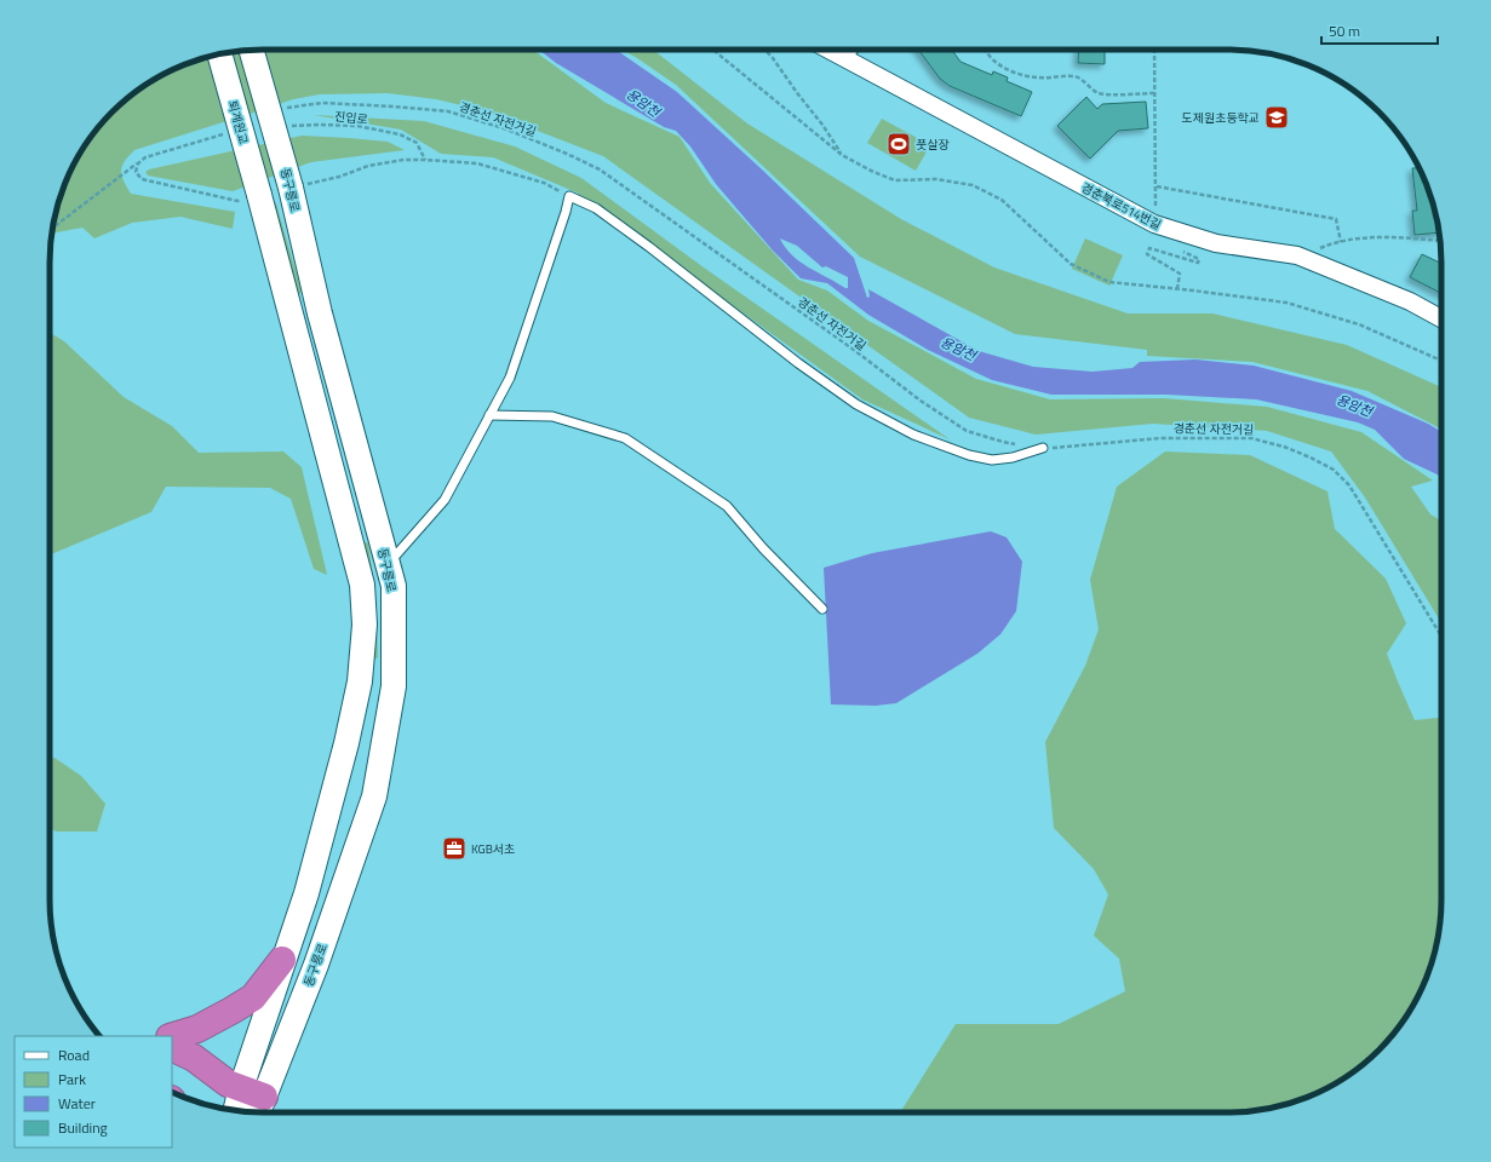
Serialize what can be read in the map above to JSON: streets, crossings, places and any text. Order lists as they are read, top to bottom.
{
  "streets": {
    "street": ["퇴계원교", "동구릉로", "경춘북로514번길"],
    "path": ["진입로", "경춘선 자전거길"]
  },
  "crossings": [
    ["퇴계원교", "동구릉로"]
  ],
  "water": ["용암천"],
  "places": {
    "school or university": ["도제원초등학교"],
    "sports": ["풋살장"],
    "office": ["KGB서초"]
  },
  "legend": [
    "Road",
    "Park",
    "Water",
    "Building"
  ],
  "scale_bar": "50 m"
}
